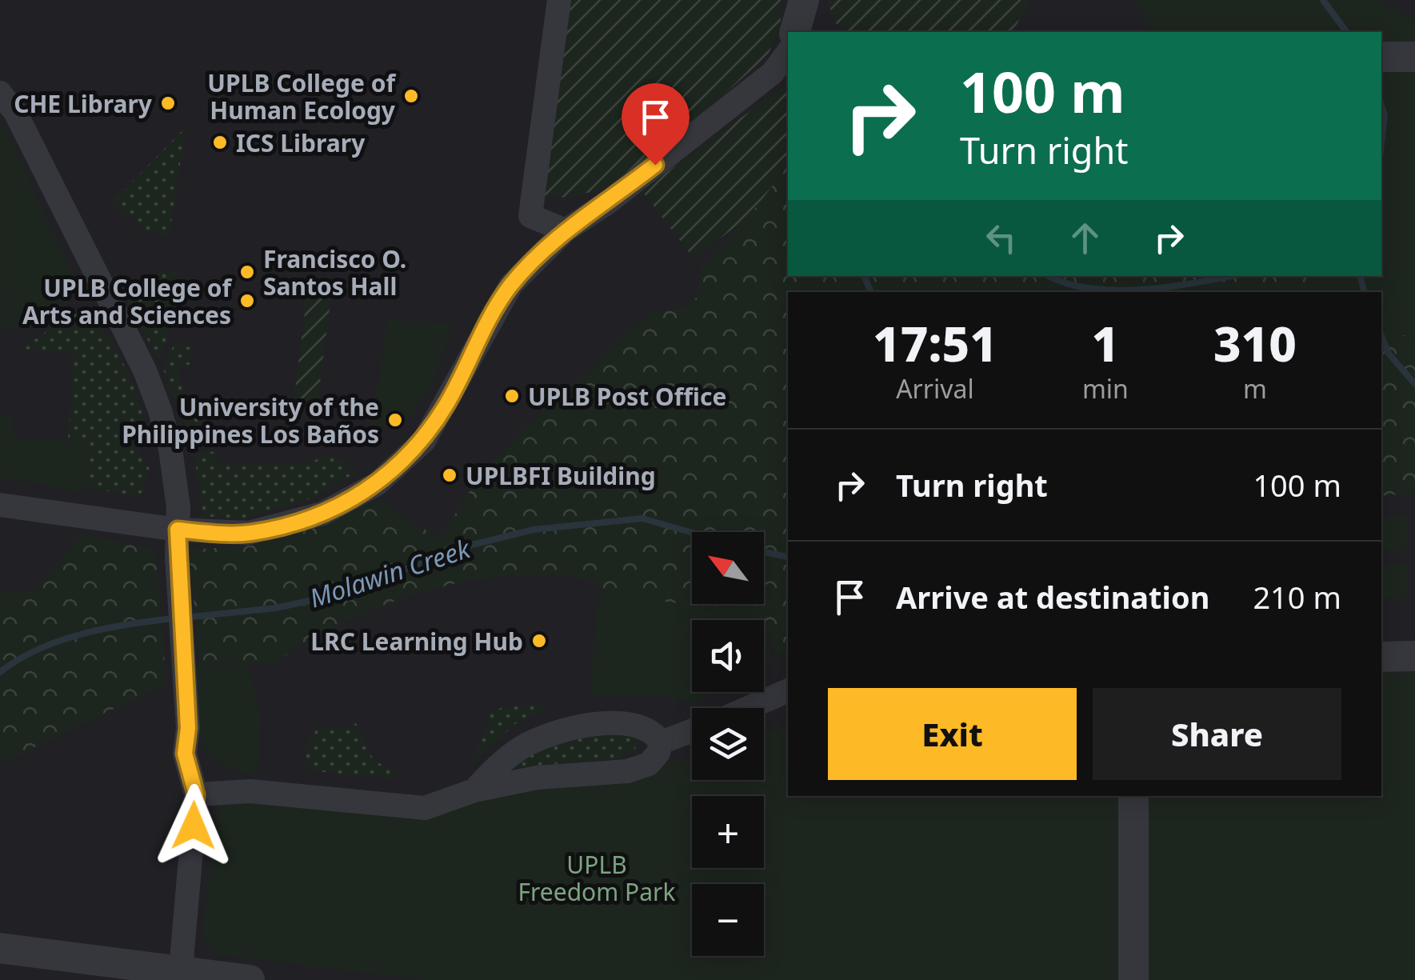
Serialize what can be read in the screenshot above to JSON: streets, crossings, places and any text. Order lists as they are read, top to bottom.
{
  "water": ["Molawin Creek"],
  "parks": ["UPLB Freedom Park"],
  "places": [
    "UPLB College of Human Ecology",
    "CHE Library",
    "ICS Library",
    "Francisco O. Santos Hall",
    "UPLB College of Arts and Sciences",
    "UPLB Post Office",
    "University of the Philippines Los Baños",
    "UPLBFI Building",
    "LRC Learning Hub"
  ],
  "north": "top left",
  "page": {
    "turn": ["100 m", "Turn right"],
    "eta": [
      "17:51",
      "Arrival",
      "1",
      "min",
      "310",
      "m"
    ],
    "list": [
      {
        "name": "Turn right",
        "value": "100 m"
      },
      {
        "name": "Arrive at destination",
        "value": "210 m"
      }
    ],
    "map_buttons": ["+", "−"],
    "buttons": ["Exit", "Share"]
  }
}
